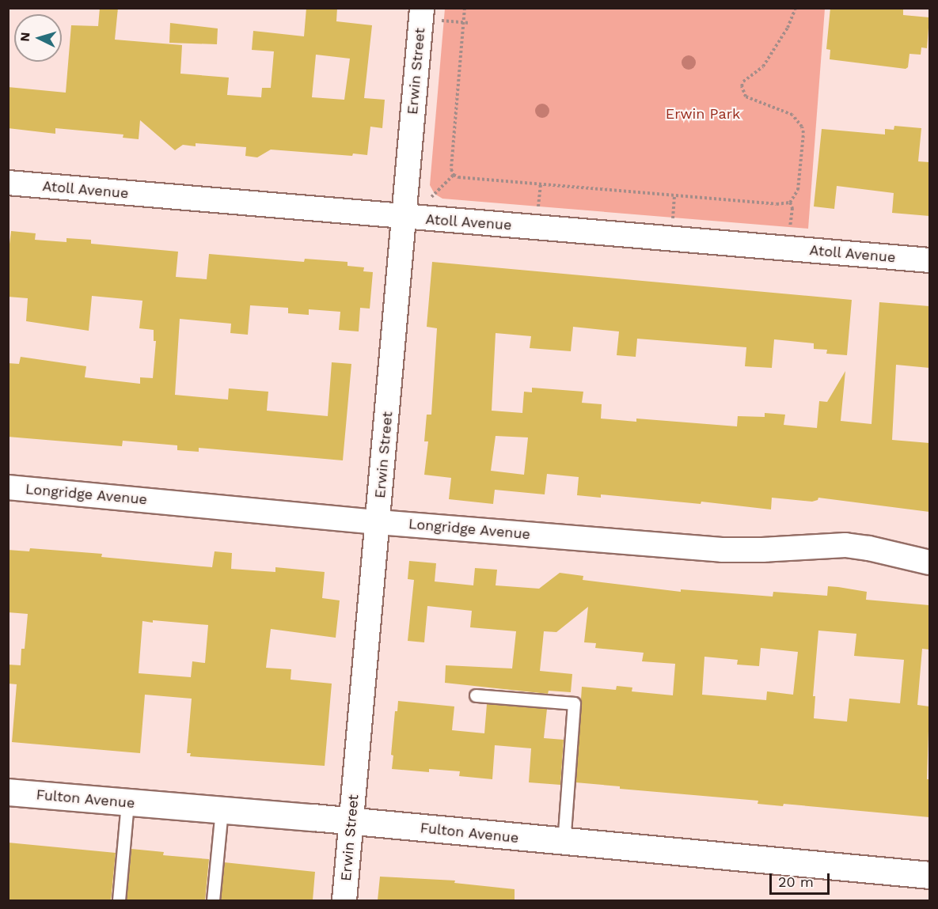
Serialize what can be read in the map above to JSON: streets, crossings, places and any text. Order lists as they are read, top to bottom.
{
  "streets": {
    "street": [
      "Erwin Street",
      "Atoll Avenue",
      "Longridge Avenue",
      "Fulton Avenue"
    ]
  },
  "crossings": [
    ["Erwin Street", "Atoll Avenue"],
    ["Erwin Street", "Longridge Avenue"],
    ["Erwin Street", "Fulton Avenue"]
  ],
  "parks": ["Erwin Park"],
  "scale_bar": "20 m",
  "north": "left"
}
